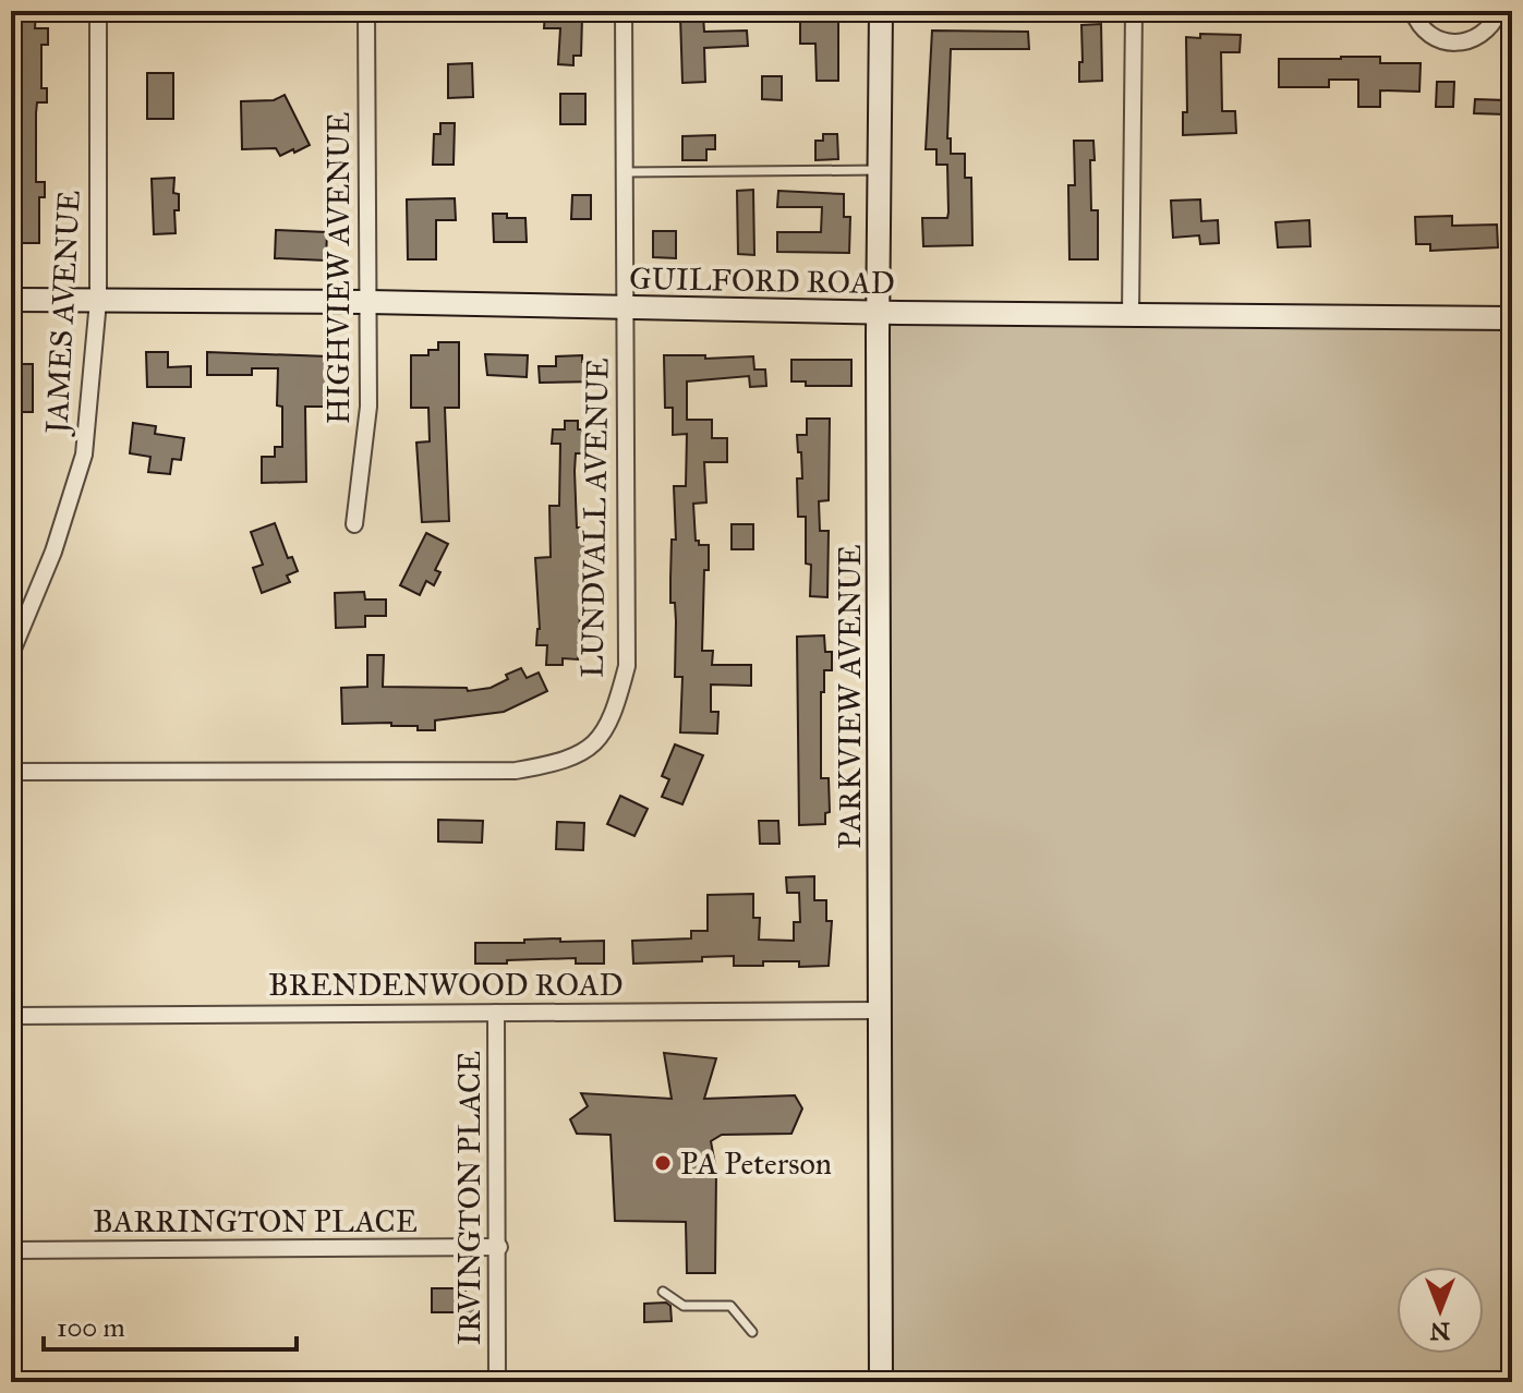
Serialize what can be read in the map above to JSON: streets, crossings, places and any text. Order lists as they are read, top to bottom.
{
  "streets": {
    "street": [
      "HIGHVIEW AVENUE",
      "GUILFORD ROAD",
      "JAMES AVENUE",
      "LUNDVALL AVENUE",
      "PARKVIEW AVENUE",
      "BRENDENWOOD ROAD",
      "IRVINGTON PLACE",
      "BARRINGTON PLACE"
    ]
  },
  "crossings": [
    ["HIGHVIEW AVENUE", "GUILFORD ROAD"],
    ["GUILFORD ROAD", "JAMES AVENUE"],
    ["GUILFORD ROAD", "LUNDVALL AVENUE"],
    ["GUILFORD ROAD", "PARKVIEW AVENUE"],
    ["PARKVIEW AVENUE", "BRENDENWOOD ROAD"],
    ["BRENDENWOOD ROAD", "IRVINGTON PLACE"],
    ["IRVINGTON PLACE", "BARRINGTON PLACE"]
  ],
  "places": ["PA Peterson"],
  "scale_bar": "100 m",
  "north": "bottom"
}
